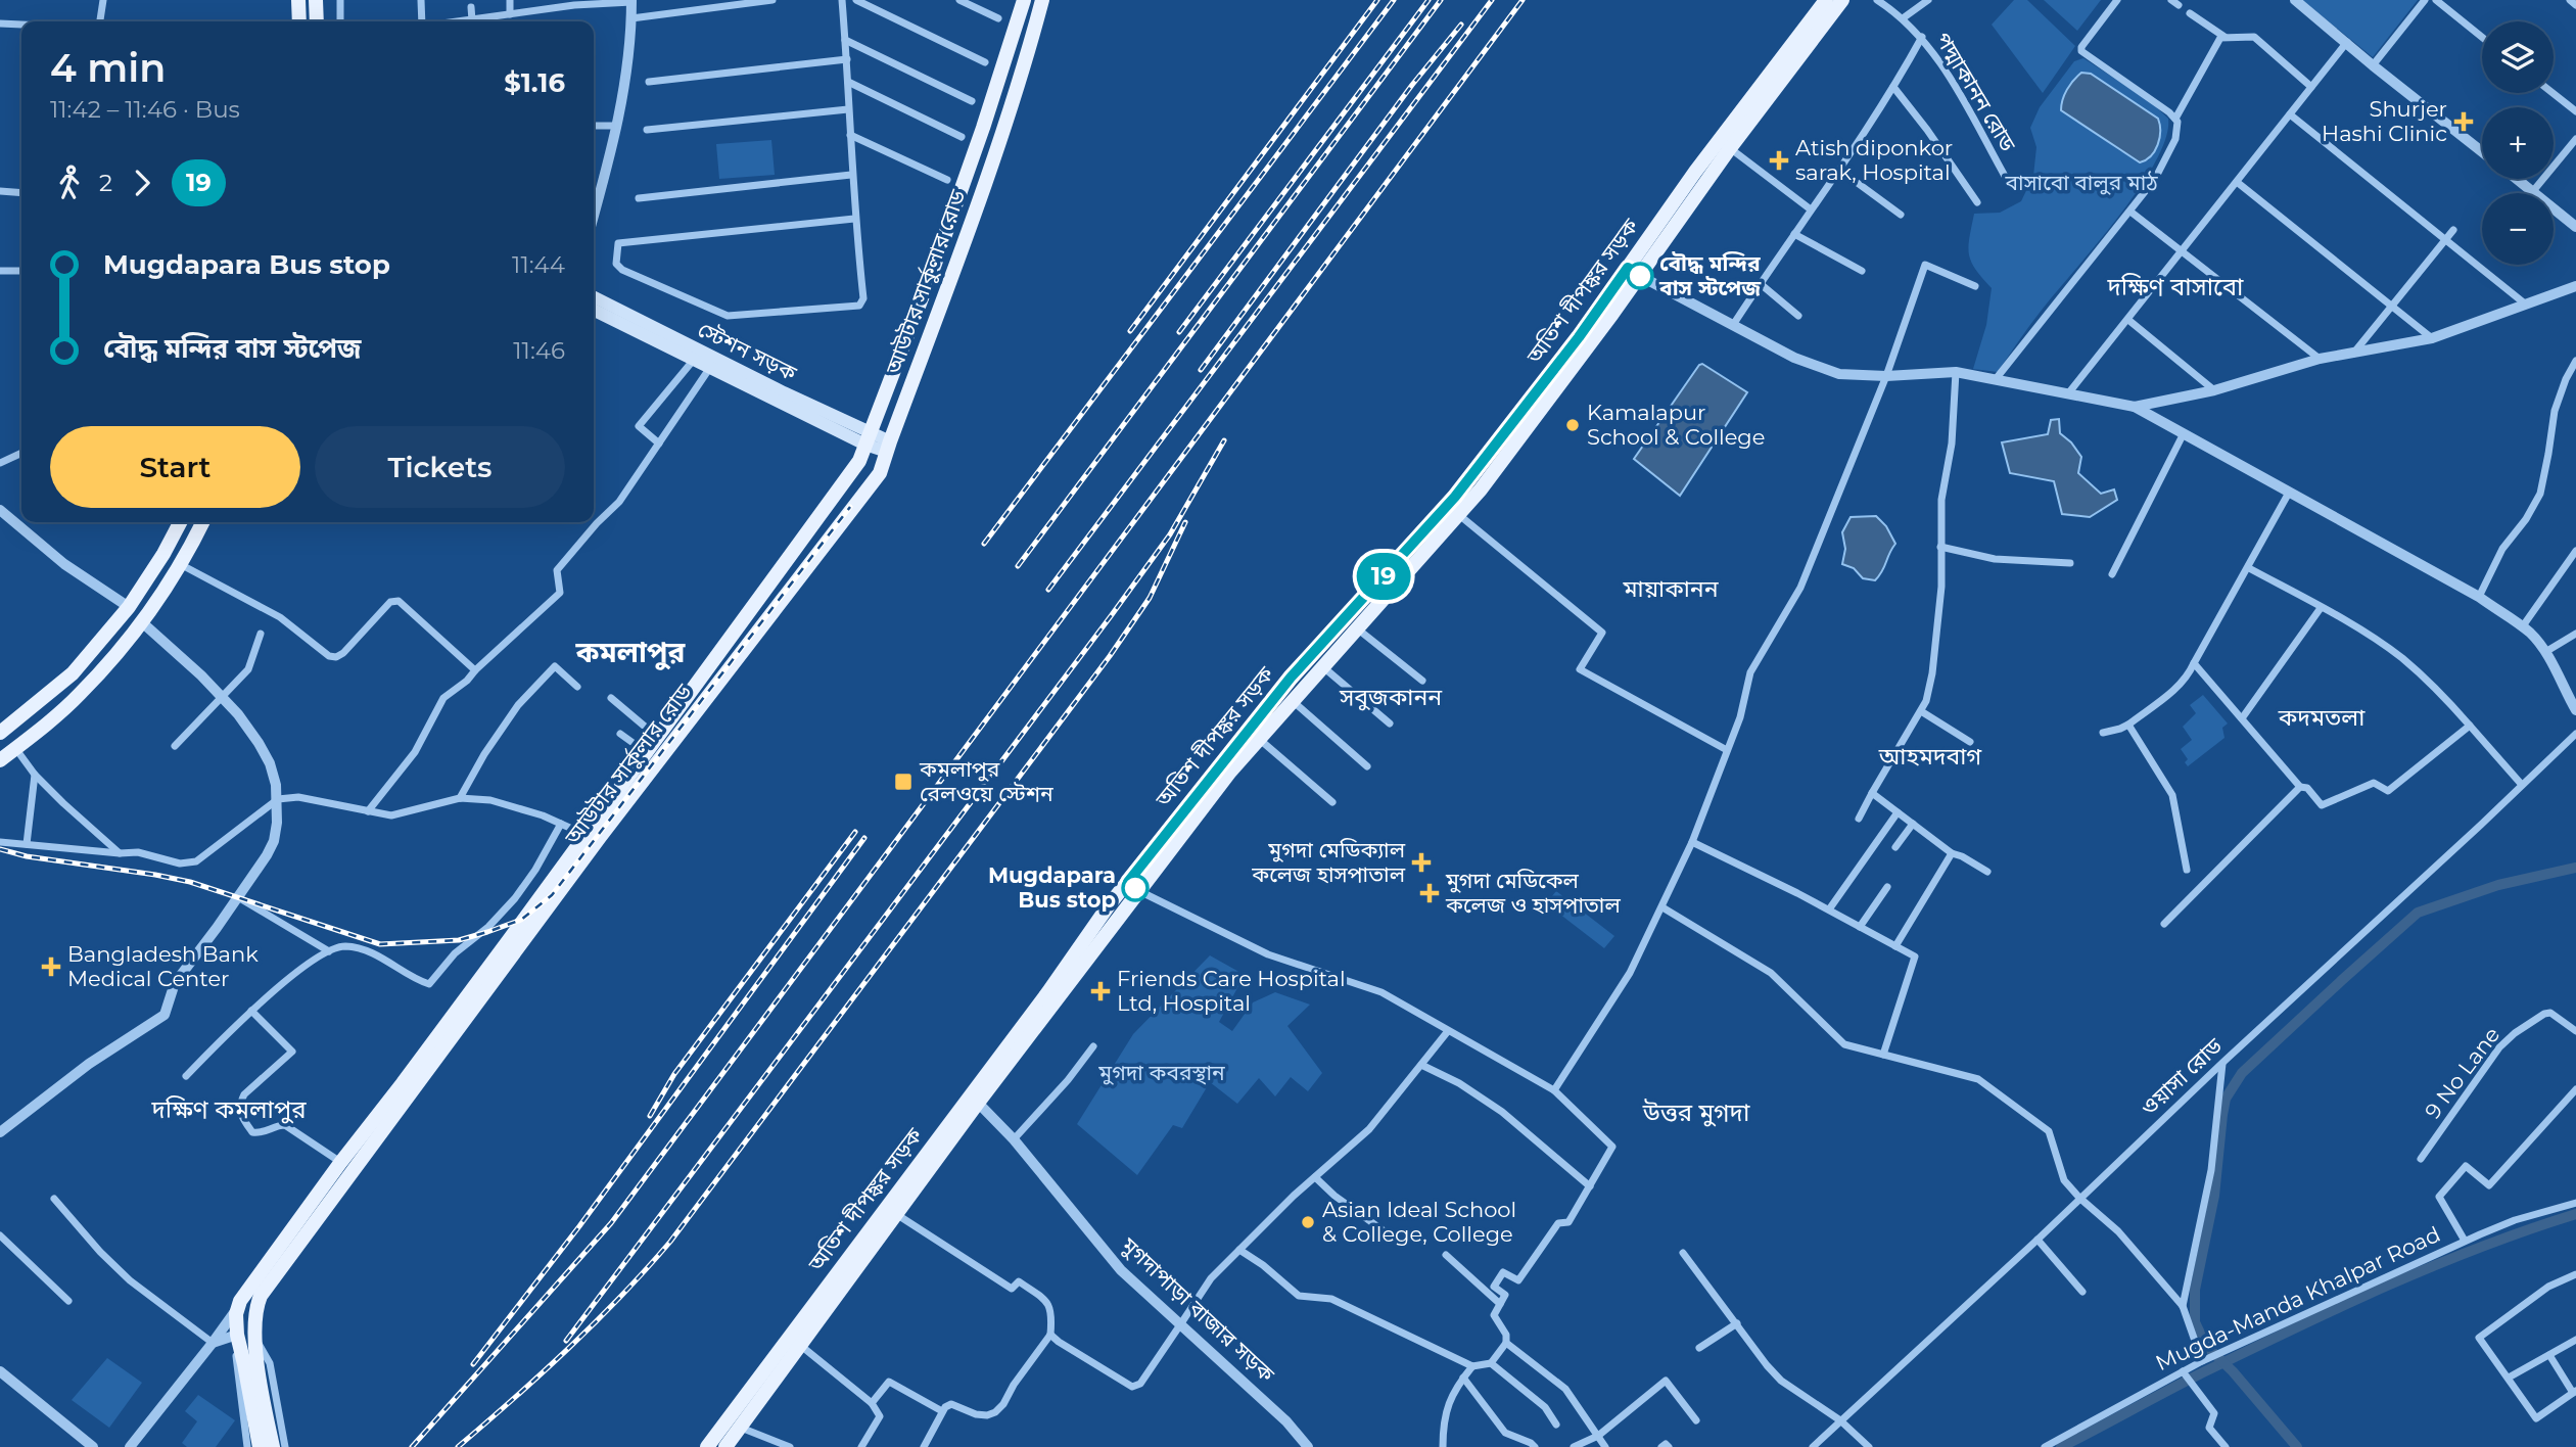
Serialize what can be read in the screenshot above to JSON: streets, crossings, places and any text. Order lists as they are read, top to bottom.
{
  "streets": {
    "main road": ["আউটার সার্কুলার রোড", "অতিশ দীপঙ্কর সড়ক", "স্টেশন সড়ক"],
    "street": [
      "পদ্মাকানন রোড",
      "9 No Lane",
      "ওয়াসা রোড",
      "Mugda-Manda Khalpar Road",
      "মুগদাপাড়া বাজার সড়ক"
    ]
  },
  "crossings": [
    ["আউটার সার্কুলার রোড", "স্টেশন সড়ক"],
    ["অতিশ দীপঙ্কর সড়ক", "মুগদাপাড়া বাজার সড়ক"]
  ],
  "districts": [
    "দক্ষিণ বাসাবো",
    "মায়াকানন",
    "কমলাপুর",
    "সবুজকানন",
    "কদমতলা",
    "আহমদবাগ",
    "দক্ষিণ কমলাপুর",
    "উত্তর মুগদা"
  ],
  "parks": ["বাসাবো বালুর মাঠ", "মুগদা কবরস্থান"],
  "places": {
    "health": [
      "Shurjer Hashi Clinic",
      "Atish diponkor sarak, Hospital",
      "মুগদা মেডিক্যাল কলেজ হাসপাতাল",
      "মুগদা মেডিকেল কলেজ ও হাসপাতাল",
      "Bangladesh Bank Medical Center",
      "Friends Care Hospital Ltd, Hospital"
    ],
    "other": [
      "বৌদ্ধ মন্দির বাস স্টপেজ",
      "Kamalapur School & College",
      "Mugdapara Bus stop",
      "Asian Ideal School & College, College"
    ],
    "transit": ["কমলাপুর রেলওয়ে স্টেশন"]
  },
  "lines": ["bus line 19"],
  "page": {
    "on_map": "19",
    "map_buttons": ["+", "−"],
    "heading": ["4 min", "11:42 – 11:46 · Bus", "$1.16"],
    "legs": ["2", "19"],
    "list": [
      {
        "name": "Mugdapara Bus stop",
        "value": "11:44"
      },
      {
        "name": "বৌদ্ধ মন্দির বাস স্টপেজ",
        "value": "11:46"
      }
    ],
    "buttons": ["Start", "Tickets"]
  }
}
